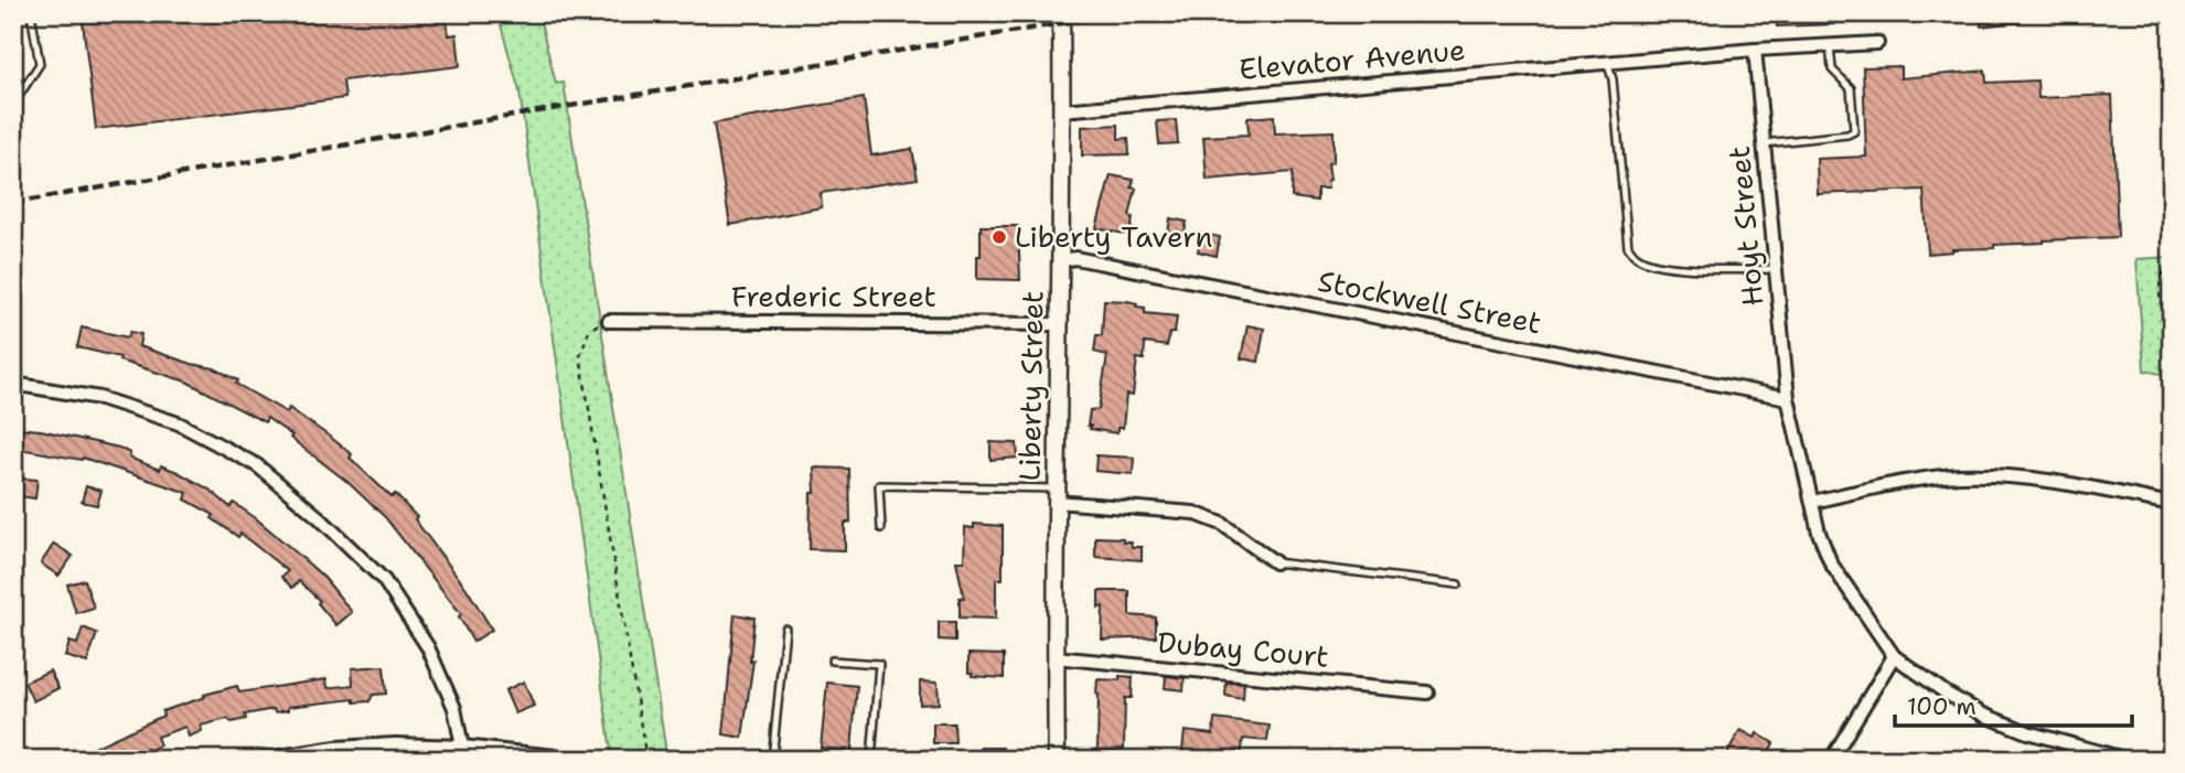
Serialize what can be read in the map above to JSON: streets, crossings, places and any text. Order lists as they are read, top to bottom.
{
  "streets": {
    "street": [
      "Elevator Avenue",
      "Hoyt Street",
      "Frederic Street",
      "Stockwell Street",
      "Liberty Street",
      "Dubay Court"
    ]
  },
  "crossings": [
    ["Elevator Avenue", "Hoyt Street"],
    ["Elevator Avenue", "Liberty Street"],
    ["Hoyt Street", "Stockwell Street"],
    ["Frederic Street", "Liberty Street"],
    ["Stockwell Street", "Liberty Street"],
    ["Liberty Street", "Dubay Court"]
  ],
  "places": ["Liberty Tavern"],
  "scale_bar": "100 m"
}
